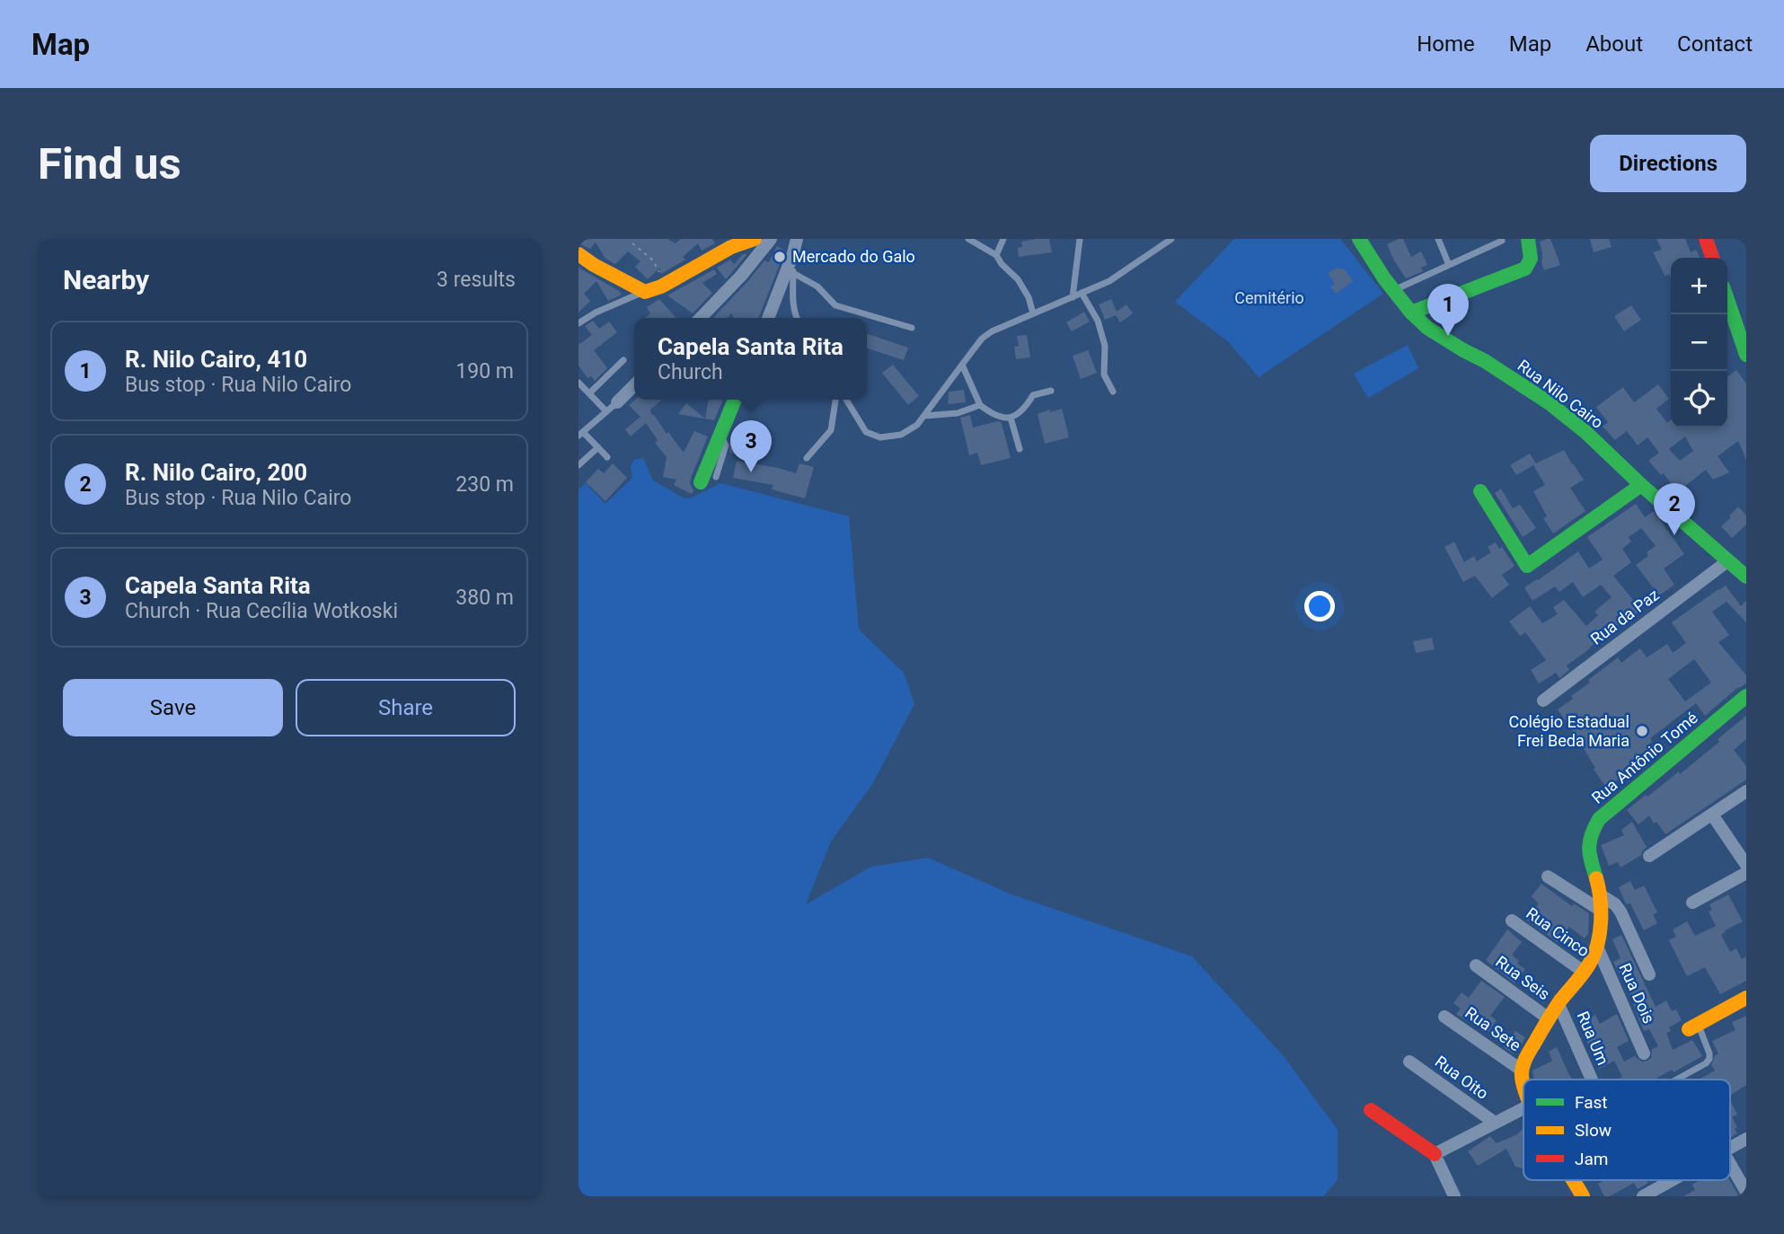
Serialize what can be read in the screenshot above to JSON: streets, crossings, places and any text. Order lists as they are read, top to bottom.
{
  "streets": {
    "street": [
      "Rua Nilo Cairo",
      "Rua da Paz",
      "Rua Antônio Tomé",
      "Rua Cinco",
      "Rua Seis",
      "Rua Dois",
      "Rua Sete",
      "Rua Um",
      "Rua Oito"
    ]
  },
  "crossings": [
    ["Rua Nilo Cairo", "Rua da Paz"],
    ["Rua Antônio Tomé", "Rua Cinco"],
    ["Rua Antônio Tomé", "Rua Seis"],
    ["Rua Antônio Tomé", "Rua Dois"],
    ["Rua Antônio Tomé", "Rua Sete"],
    ["Rua Antônio Tomé", "Rua Um"]
  ],
  "parks": ["Cemitério"],
  "places": ["Mercado do Galo", "Colégio Estadual Frei Beda Maria"],
  "legend": ["Fast", "Slow", "Jam"],
  "page": {
    "header": "Map",
    "nav": [
      "Home",
      "Map",
      "About",
      "Contact"
    ],
    "buttons": [
      "Directions",
      ["Save", "Share"]
    ],
    "title": "Find us",
    "heading": ["Nearby", "3 results"],
    "map_buttons": ["+", "−"],
    "pins": ["1", "3", "2"],
    "popup": ["Capela Santa Rita", "Church"],
    "list": [
      {
        "mark": "1",
        "name": "R. Nilo Cairo, 410",
        "note": "Bus stop · Rua Nilo Cairo",
        "value": "190 m"
      },
      {
        "mark": "2",
        "name": "R. Nilo Cairo, 200",
        "note": "Bus stop · Rua Nilo Cairo",
        "value": "230 m"
      },
      {
        "mark": "3",
        "name": "Capela Santa Rita",
        "note": "Church · Rua Cecília Wotkoski",
        "value": "380 m"
      }
    ]
  }
}
